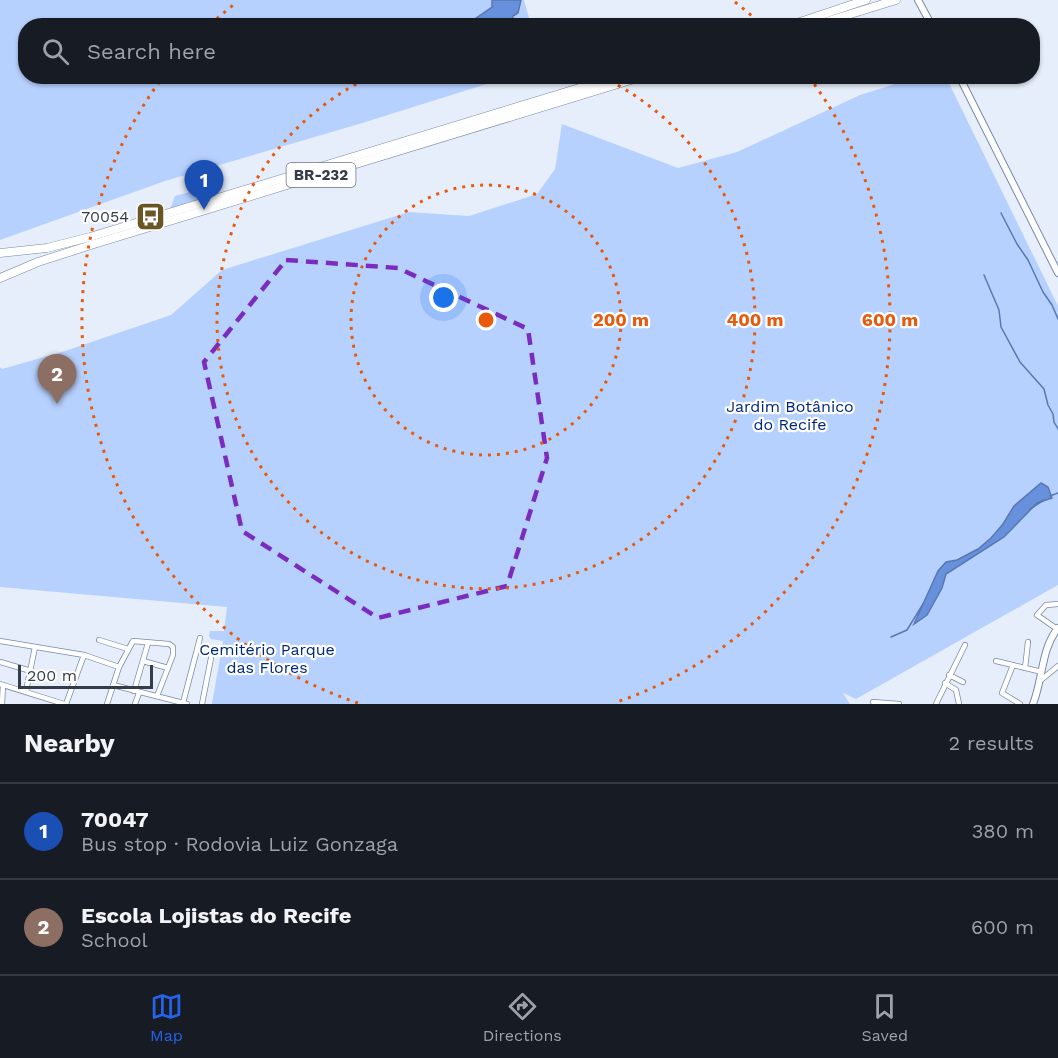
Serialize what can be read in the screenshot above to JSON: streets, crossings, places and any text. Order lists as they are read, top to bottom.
{
  "streets": {
    "highway": ["BR-232"]
  },
  "parks": ["Jardim Botânico do Recife", "Cemitério Parque das Flores"],
  "places": {
    "bus stop": ["70054"]
  },
  "scale_bar": "200 m",
  "page": {
    "search": "Search here",
    "pins": ["1", "2"],
    "scale": "200 m",
    "heading": ["Nearby", "2 results"],
    "list": [
      {
        "mark": "1",
        "name": "70047",
        "note": "Bus stop · Rodovia Luiz Gonzaga",
        "value": "380 m"
      },
      {
        "mark": "2",
        "name": "Escola Lojistas do Recife",
        "note": "School",
        "value": "600 m"
      }
    ],
    "nav": ["Map", "Directions", "Saved"]
  },
  "rings": ["200 m", "400 m", "600 m"]
}
